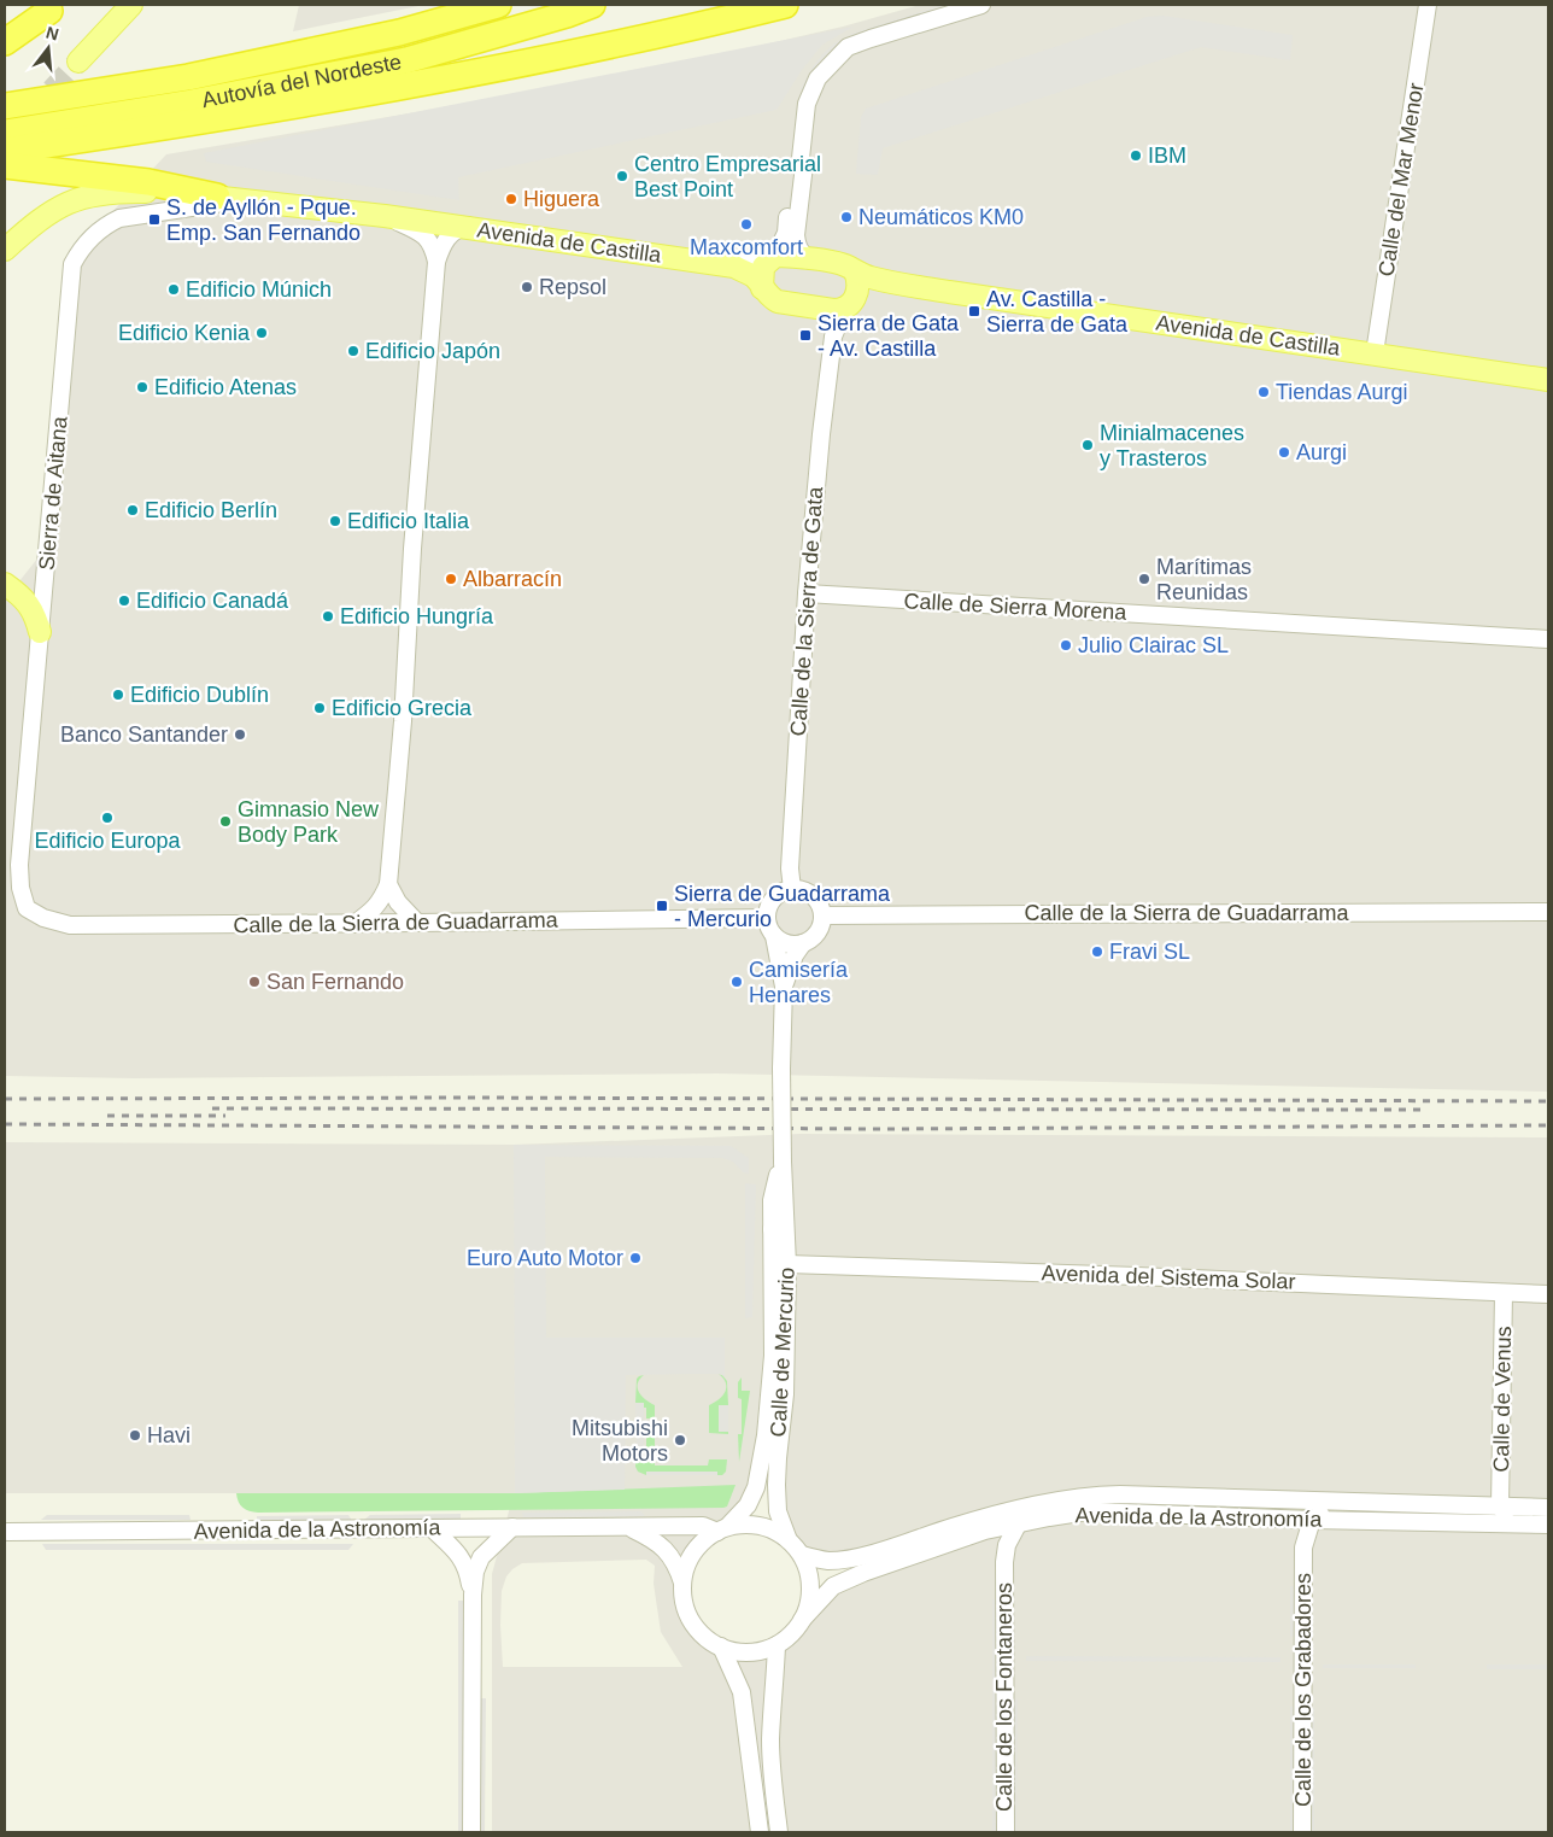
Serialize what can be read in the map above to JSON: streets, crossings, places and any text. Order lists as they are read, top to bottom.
{
  "streets": {
    "highway": ["Autovía del Nordeste"],
    "main road": ["Avenida de Castilla"],
    "street": [
      "Calle del Mar Menor",
      "Sierra de Aitana",
      "Calle de Sierra Morena",
      "Calle de la Sierra de Gata",
      "Calle de la Sierra de Guadarrama",
      "Avenida del Sistema Solar",
      "Calle de Mercurio",
      "Calle de Venus",
      "Avenida de la Astronomía",
      "Calle de los Grabadores",
      "Calle de los Fontaneros"
    ]
  },
  "crossings": [
    ["Calle del Mar Menor", "Avenida de Castilla"],
    ["Avenida de Castilla", "Calle de la Sierra de Gata"],
    ["Sierra de Aitana", "Calle de la Sierra de Guadarrama"],
    ["Calle de Sierra Morena", "Calle de la Sierra de Gata"],
    ["Calle de la Sierra de Gata", "Calle de la Sierra de Guadarrama"],
    ["Avenida del Sistema Solar", "Calle de Mercurio"],
    ["Avenida del Sistema Solar", "Calle de Venus"],
    ["Calle de Mercurio", "Avenida de la Astronomía"],
    ["Calle de Venus", "Avenida de la Astronomía"],
    ["Avenida de la Astronomía", "Calle de los Grabadores"],
    ["Avenida de la Astronomía", "Calle de los Fontaneros"]
  ],
  "places": {
    "other": [
      "IBM",
      "Centro Empresarial Best Point",
      "Higuera",
      "Neumáticos KM0",
      "Maxcomfort",
      "Repsol",
      "Edificio Múnich",
      "Edificio Kenia",
      "Edificio Japón",
      "Edificio Atenas",
      "Tiendas Aurgi",
      "Minialmacenes y Trasteros",
      "Aurgi",
      "Edificio Berlín",
      "Edificio Italia",
      "Albarracín",
      "Marítimas Reunidas",
      "Edificio Canadá",
      "Edificio Hungría",
      "Julio Clairac SL",
      "Edificio Dublín",
      "Edificio Grecia",
      "Banco Santander",
      "Edificio Europa",
      "Gimnasio New Body Park",
      "Fravi SL",
      "San Fernando",
      "Camisería Henares",
      "Euro Auto Motor",
      "Havi",
      "Mitsubishi Motors"
    ],
    "transit": [
      "S. de Ayllón - Pque. Emp. San Fernando",
      "Av. Castilla - Sierra de Gata",
      "Sierra de Gata - Av. Castilla",
      "Sierra de Guadarrama - Mercurio"
    ]
  },
  "north": "top"
}
